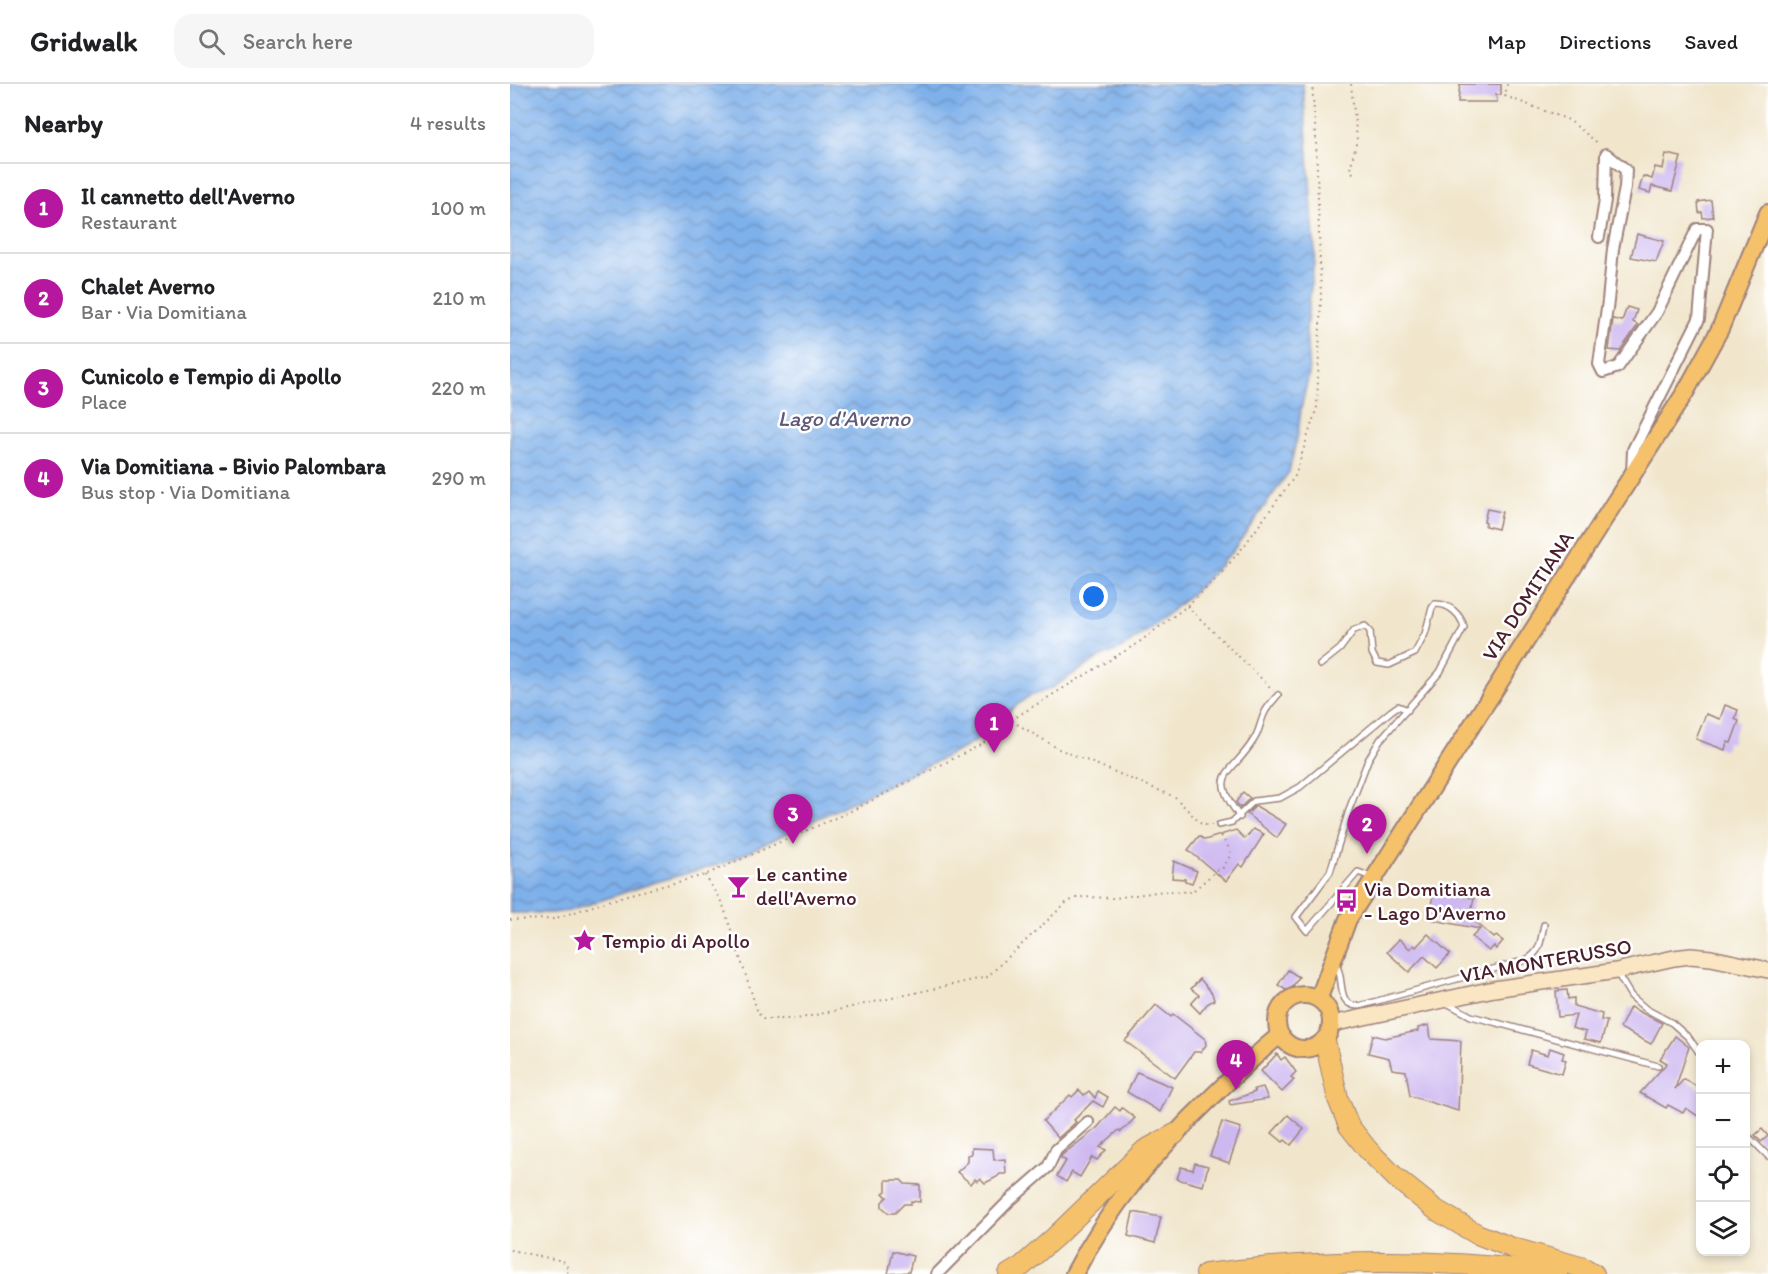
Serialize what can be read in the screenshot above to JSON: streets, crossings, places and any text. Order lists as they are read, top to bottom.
{
  "streets": {
    "main road": ["VIA DOMITIANA"],
    "street": ["VIA MONTERUSSO"]
  },
  "crossings": [
    ["VIA DOMITIANA", "VIA MONTERUSSO"]
  ],
  "water": ["Lago d'Averno"],
  "places": {
    "bar": ["Le cantine dell'Averno"],
    "bus stop": ["Via Domitiana - Lago D'Averno"],
    "place": ["Tempio di Apollo"]
  },
  "page": {
    "header": "Gridwalk",
    "search": "Search here",
    "nav": ["Map", "Directions", "Saved"],
    "heading": ["Nearby", "4 results"],
    "list": [
      {
        "mark": "1",
        "name": "Il cannetto dell'Averno",
        "note": "Restaurant",
        "value": "100 m"
      },
      {
        "mark": "2",
        "name": "Chalet Averno",
        "note": "Bar · Via Domitiana",
        "value": "210 m"
      },
      {
        "mark": "3",
        "name": "Cunicolo e Tempio di Apollo",
        "note": "Place",
        "value": "220 m"
      },
      {
        "mark": "4",
        "name": "Via Domitiana - Bivio Palombara",
        "note": "Bus stop · Via Domitiana",
        "value": "290 m"
      }
    ],
    "pins": [
      "1",
      "3",
      "2",
      "4"
    ],
    "map_buttons": ["+", "−"]
  }
}
